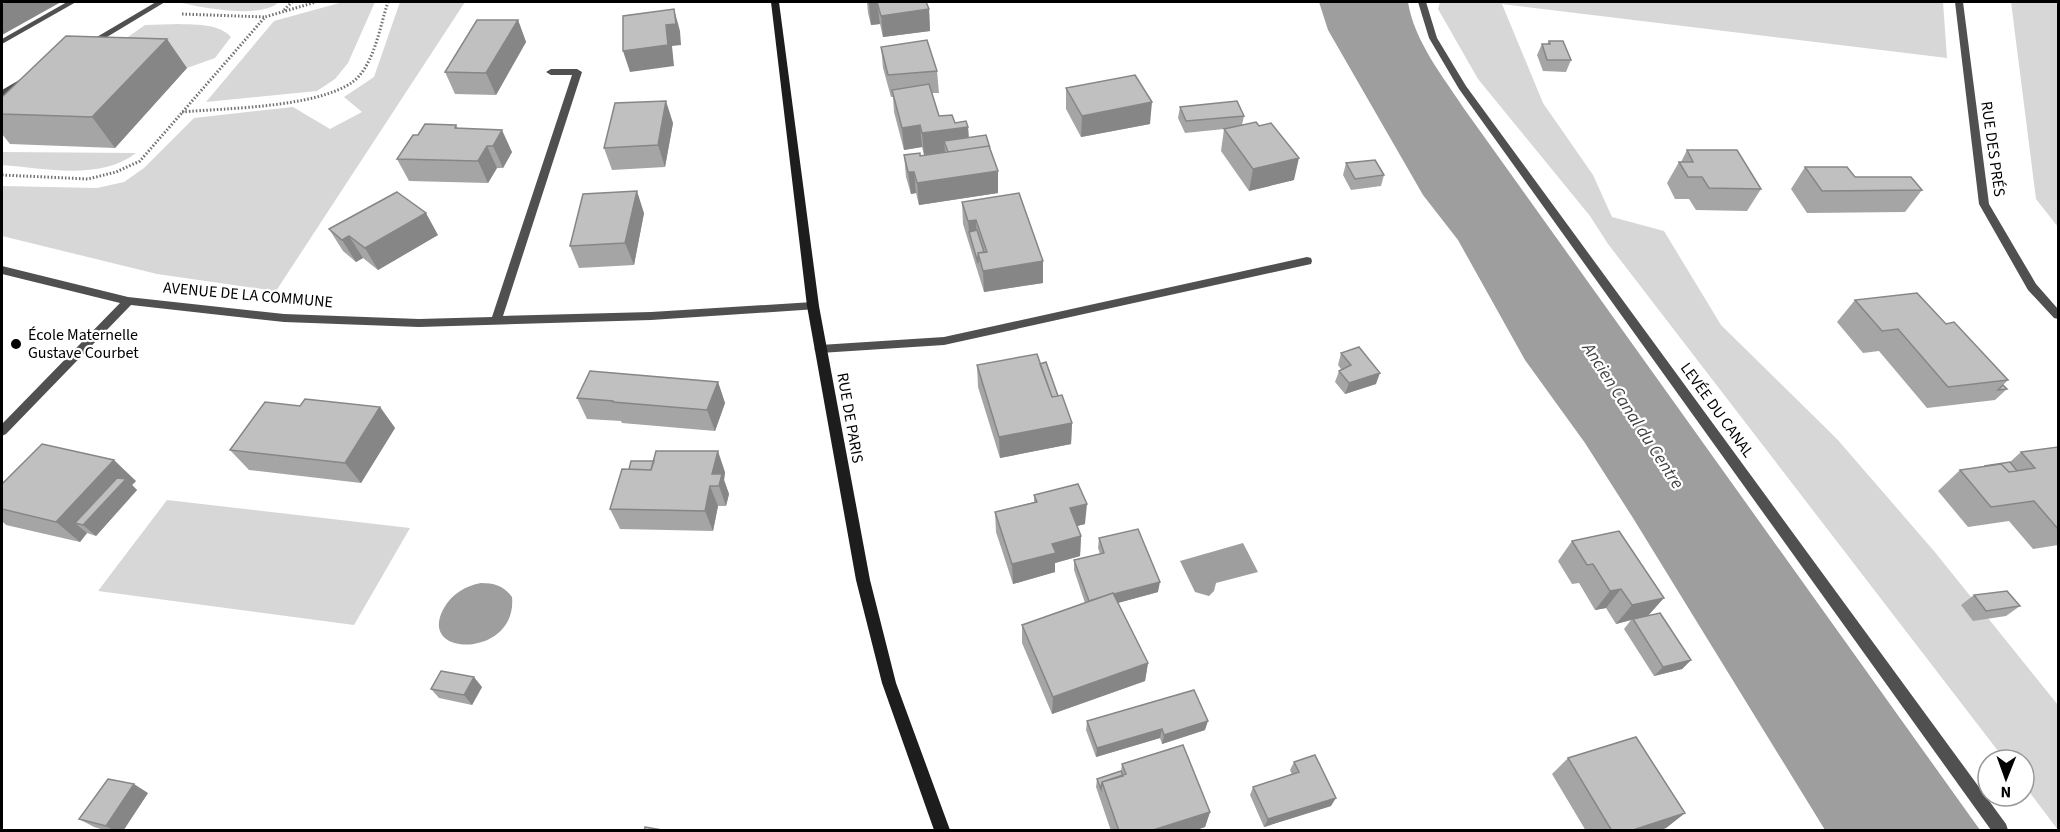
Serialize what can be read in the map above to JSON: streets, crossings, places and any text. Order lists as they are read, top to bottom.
{
  "streets": {
    "main road": ["RUE DE PARIS"],
    "street": ["RUE DES PRÉS", "AVENUE DE LA COMMUNE", "LEVÉE DU CANAL"]
  },
  "crossings": [
    ["AVENUE DE LA COMMUNE", "RUE DE PARIS"]
  ],
  "water": ["Ancien Canal du Centre"],
  "places": ["École Maternelle Gustave Courbet"],
  "north": "bottom"
}
